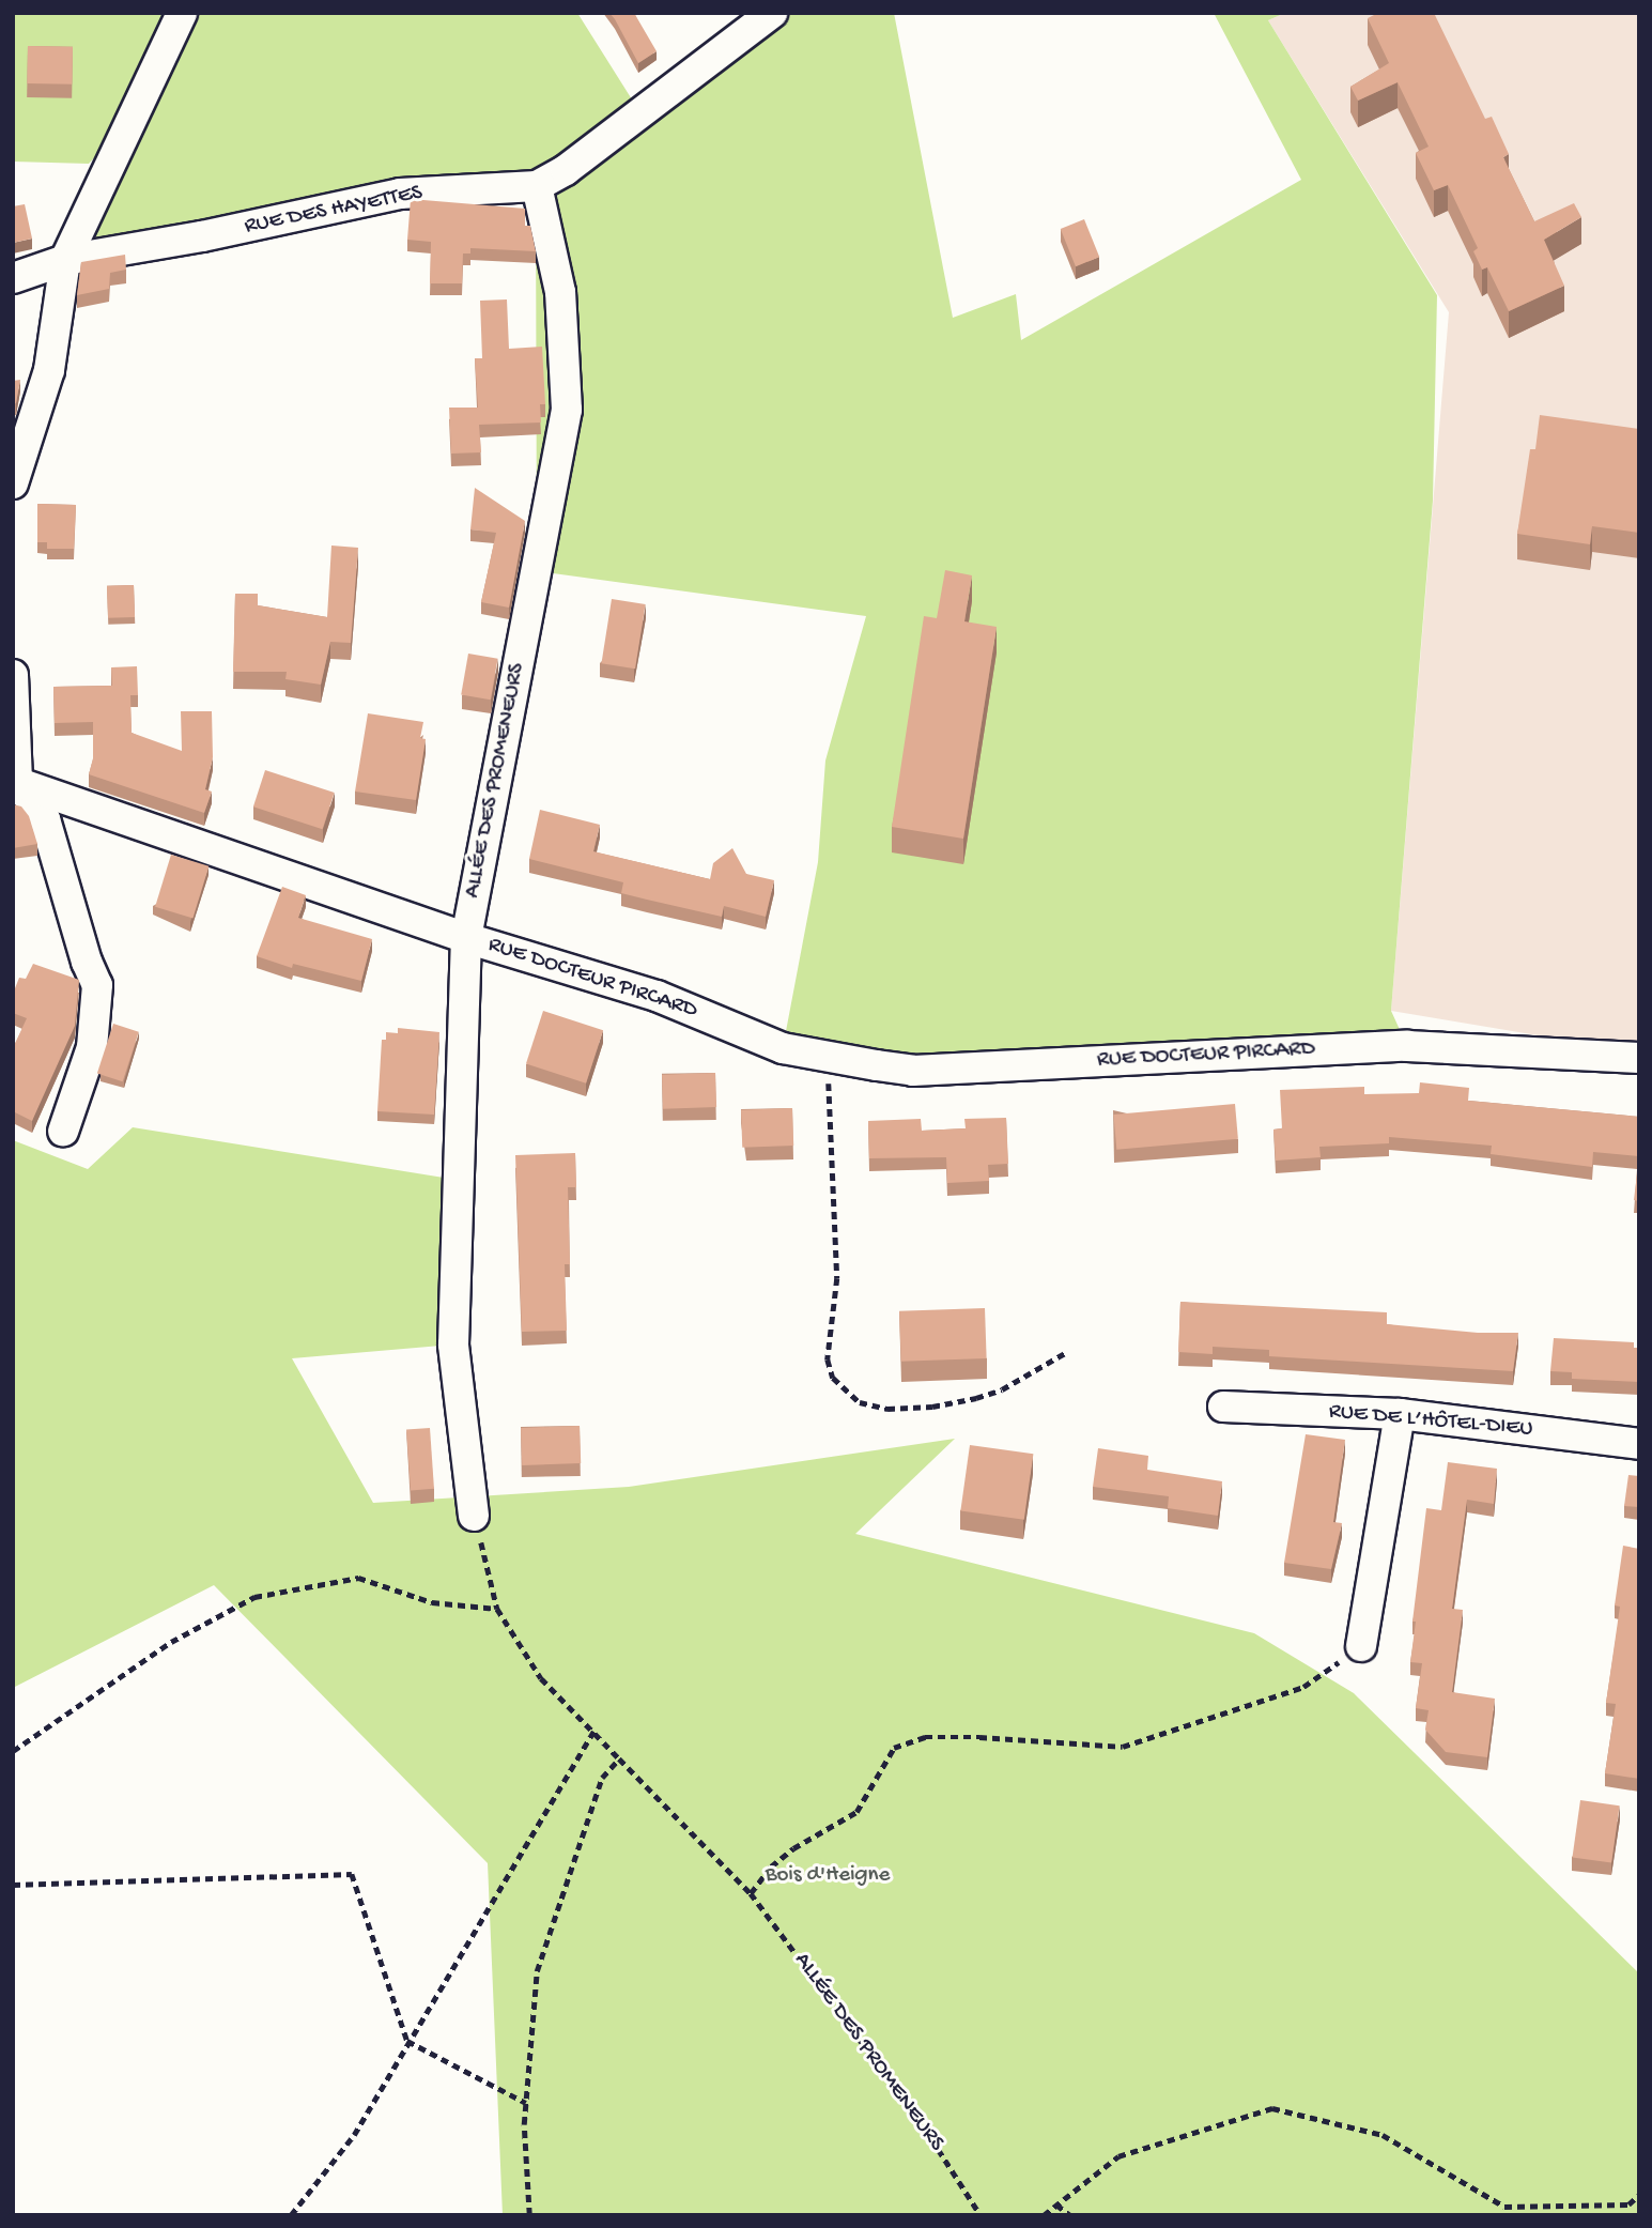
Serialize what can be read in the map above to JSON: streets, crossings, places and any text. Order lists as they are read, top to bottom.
{
  "streets": {
    "street": [
      "RUE DES HAYETTES",
      "ALLÉE DES PROMENEURS",
      "RUE DOCTEUR PIRCARD",
      "RUE DE L’HÔTEL-DIEU"
    ]
  },
  "crossings": [
    ["RUE DES HAYETTES", "ALLÉE DES PROMENEURS"],
    ["ALLÉE DES PROMENEURS", "RUE DOCTEUR PIRCARD"]
  ],
  "parks": ["Bois d'Heigne"]
}
